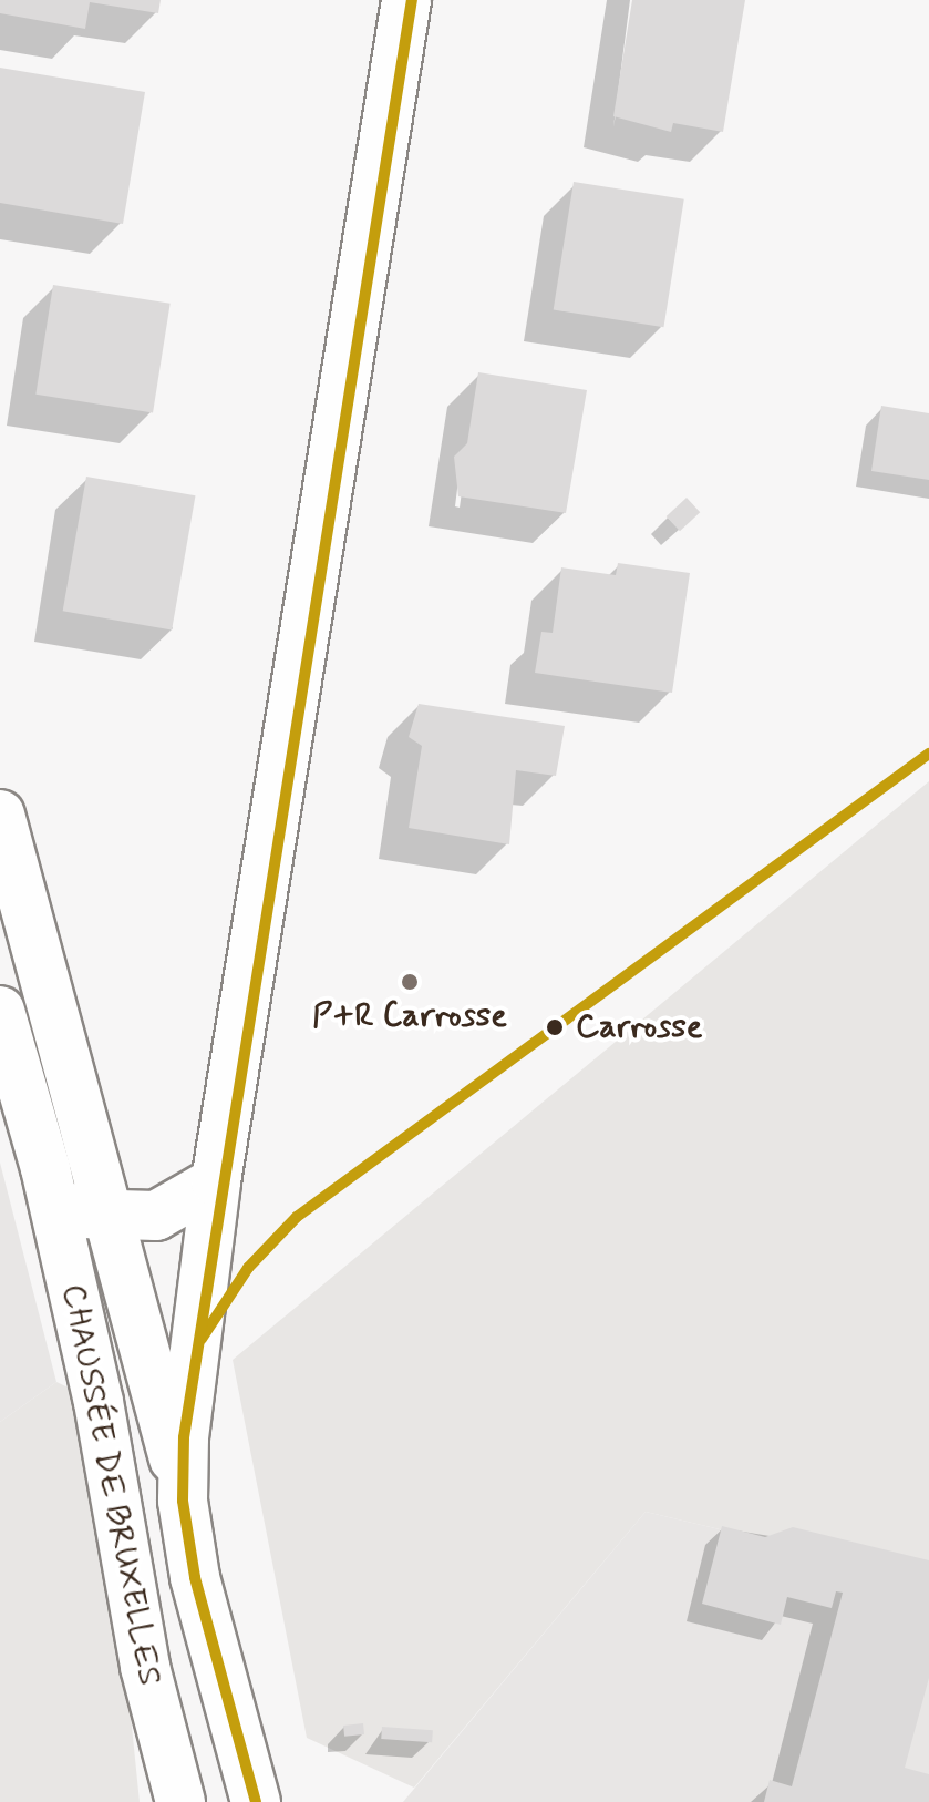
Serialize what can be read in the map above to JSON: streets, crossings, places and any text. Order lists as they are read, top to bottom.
{
  "streets": {
    "main road": ["CHAUSSÉE DE BRUXELLES"]
  },
  "places": ["P+R Carrosse", "Carrosse"]
}
